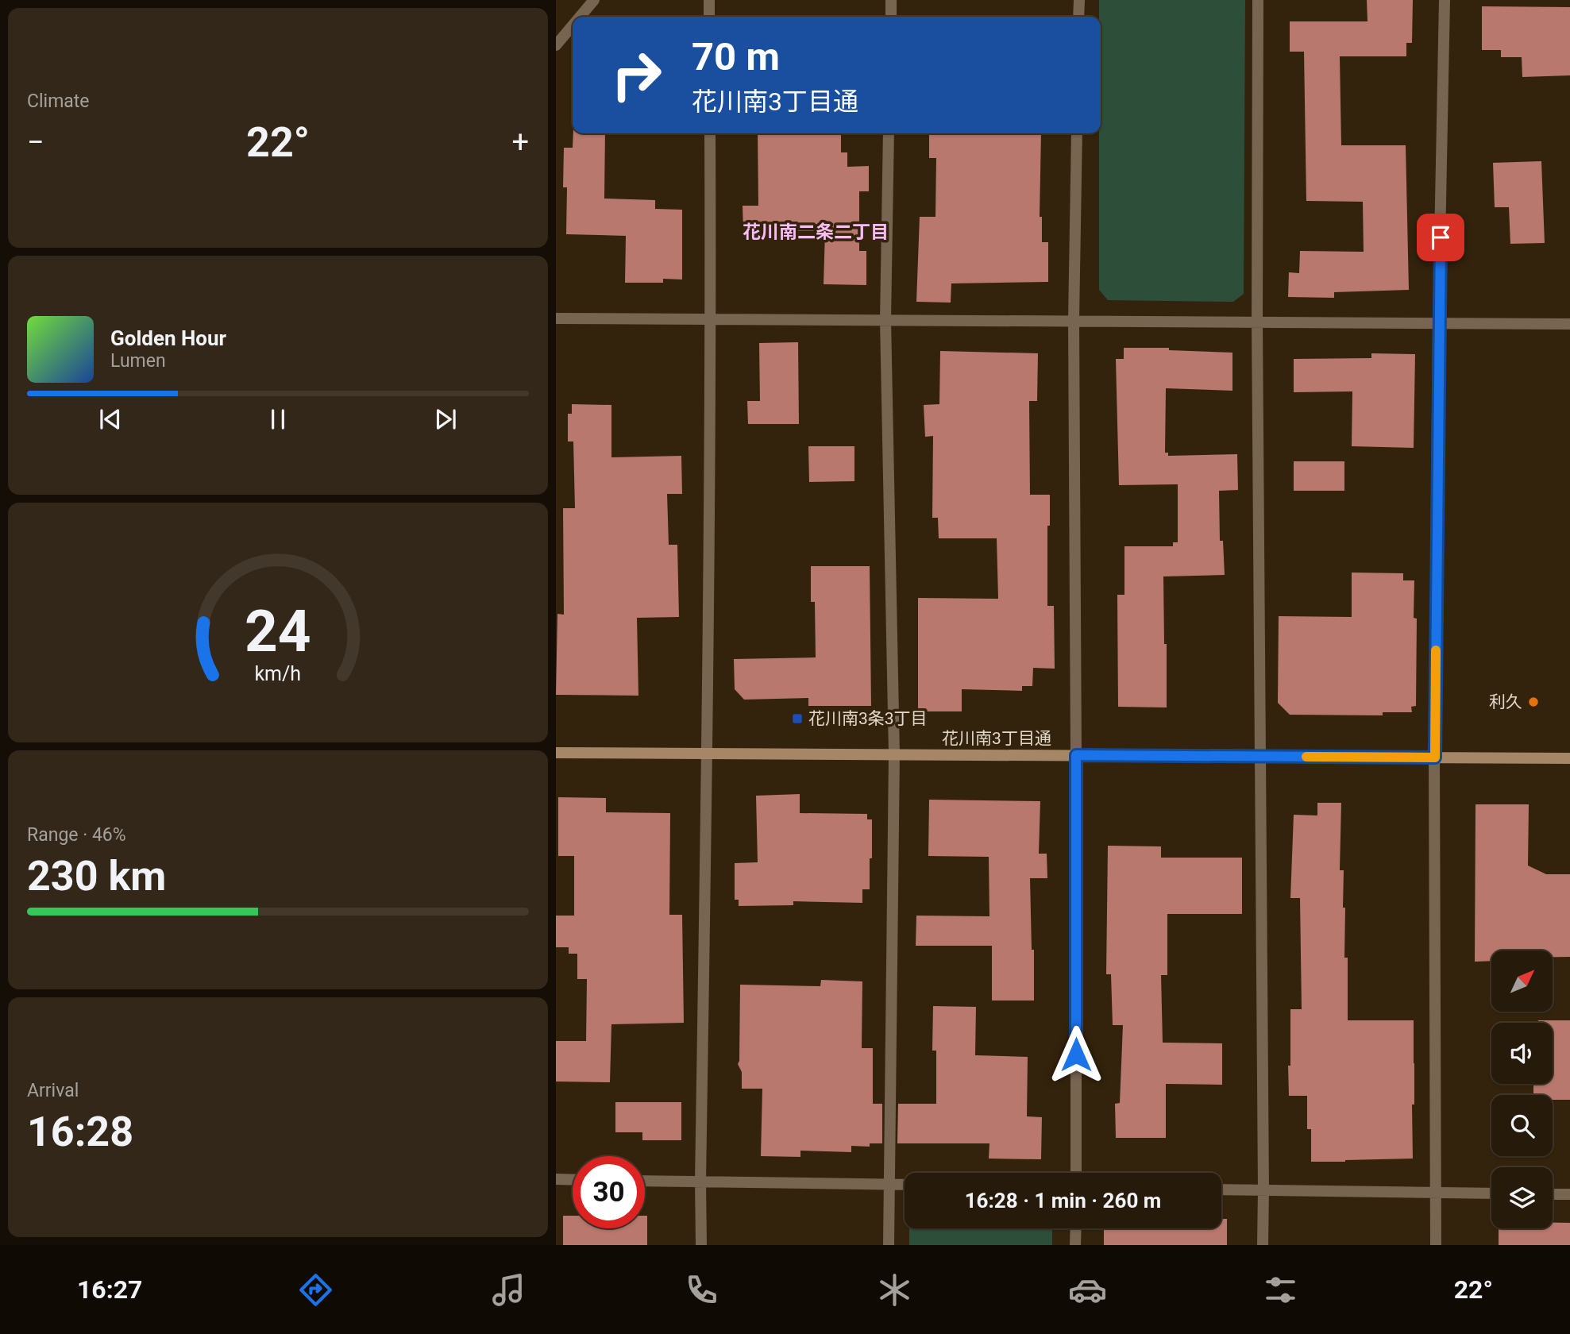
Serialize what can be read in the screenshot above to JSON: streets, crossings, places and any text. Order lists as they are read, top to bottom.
{
  "streets": {
    "street": ["花川南3丁目通"]
  },
  "districts": ["花川南二条二丁目"],
  "places": {
    "other": ["利久"],
    "transit": ["花川南3条3丁目"]
  },
  "north": "top right",
  "page": {
    "tile": [
      "Climate",
      ["Range · 46%", "230 km"],
      ["Arrival", "16:28"]
    ],
    "turn": ["70 m", "花川南3丁目通"],
    "heat": ["−", "22°", "+"],
    "song": ["Golden Hour", "Lumen"],
    "limit": "30",
    "trip": "16:28 · 1 min · 260 m",
    "tabs": ["16:27", "22°"],
    "gauge": ["24", "km/h"]
  }
}
